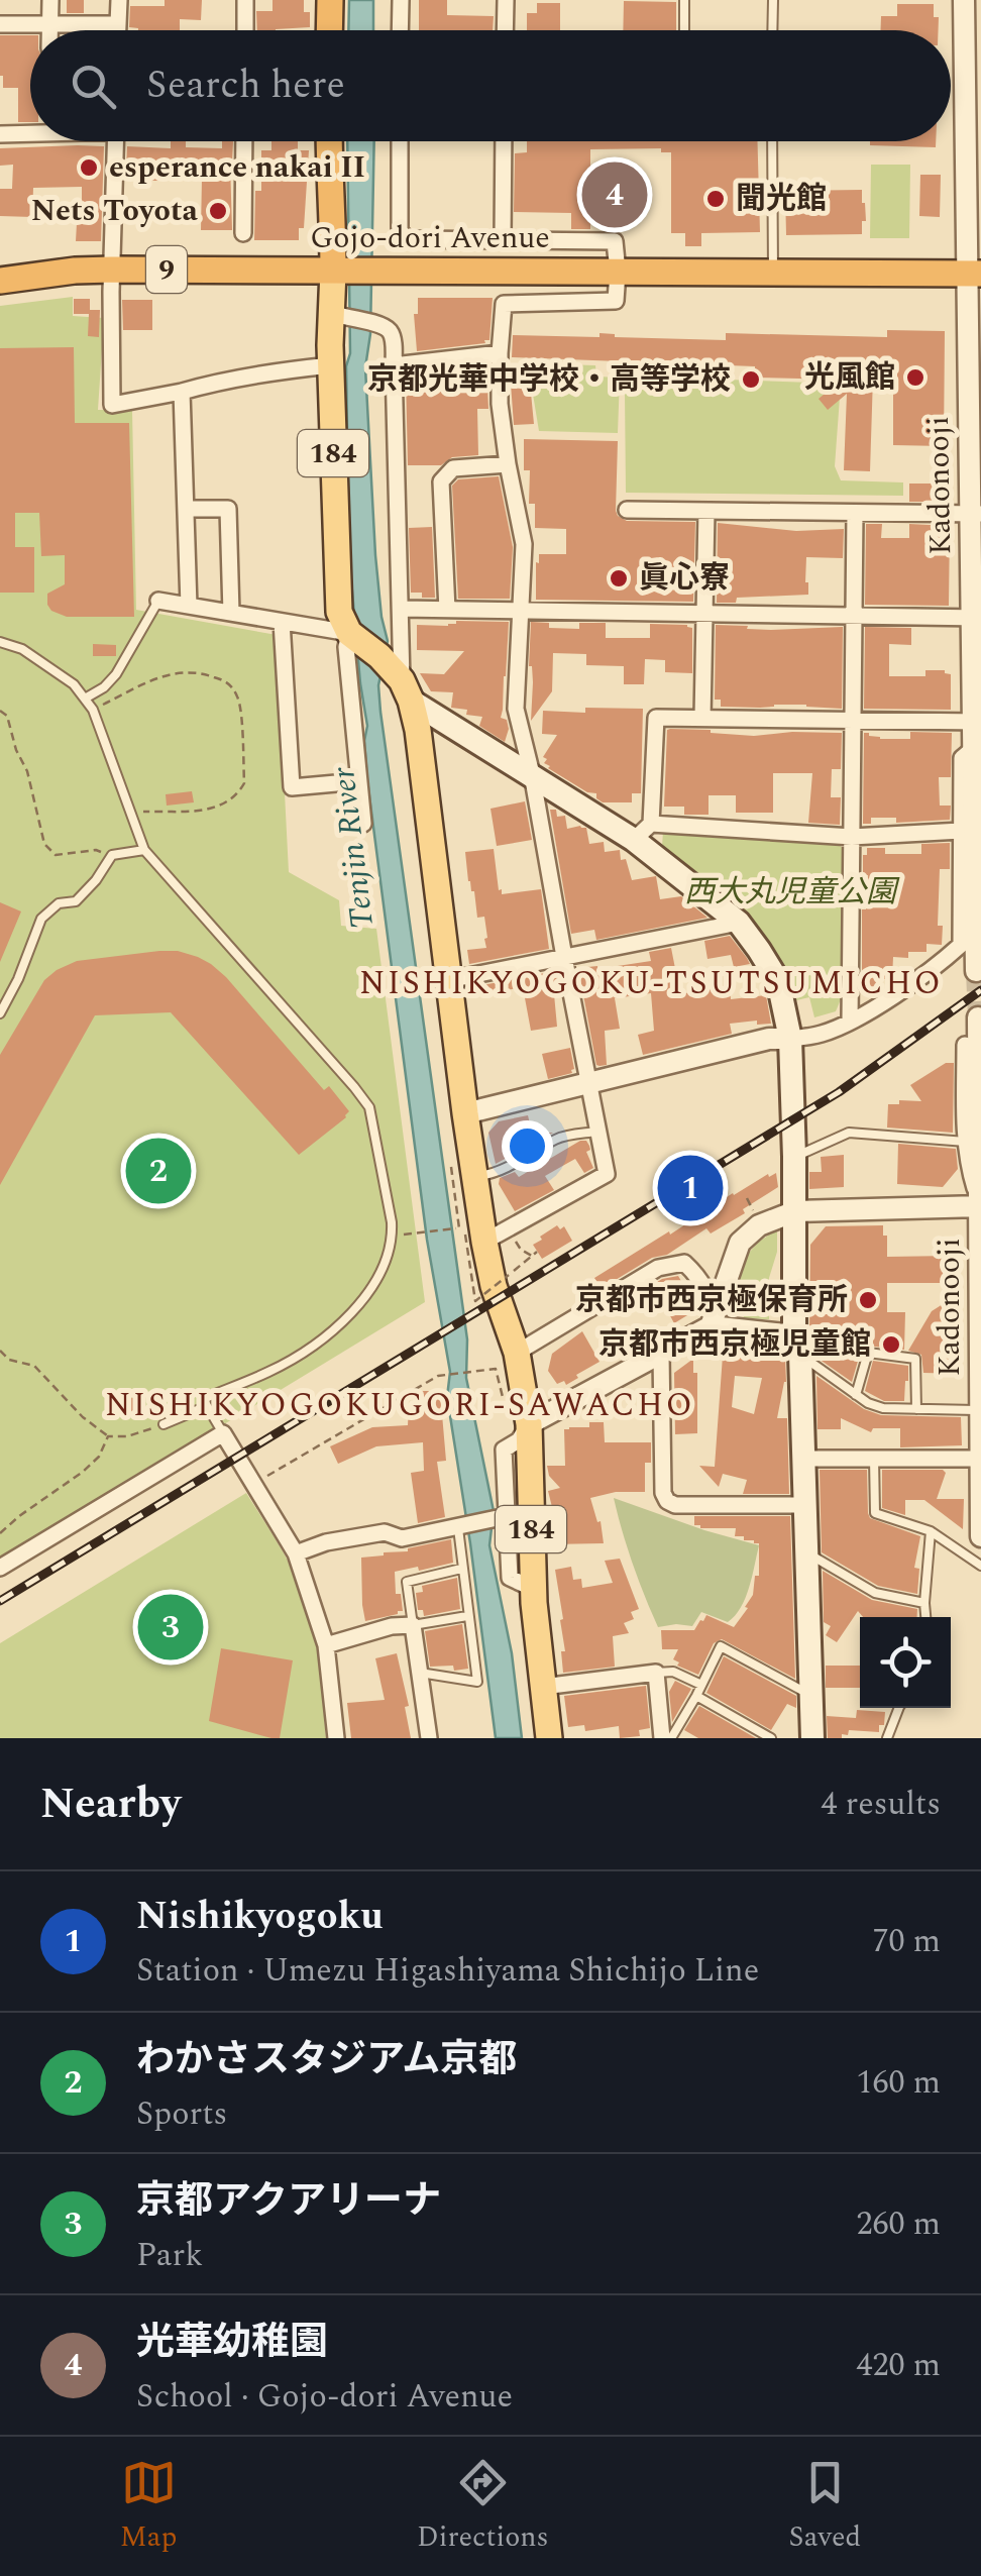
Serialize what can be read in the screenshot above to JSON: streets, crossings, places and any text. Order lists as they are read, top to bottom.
{
  "streets": {
    "highway": ["Gojo-dori Avenue", "9"],
    "main road": ["184"],
    "street": ["Kadonooji"]
  },
  "crossings": [
    ["Gojo-dori Avenue", "184"],
    ["Gojo-dori Avenue", "Kadonooji"]
  ],
  "districts": ["NISHIKYOGOKU-TSUTSUMICHO", "NISHIKYOGOKUGORI-SAWACHO"],
  "water": ["Tenjin River"],
  "parks": ["西大丸児童公園"],
  "places": [
    "esperance nakai II",
    "聞光館",
    "Nets Toyota",
    "光風館",
    "京都光華中学校・高等学校",
    "眞心寮",
    "京都市西京極保育所",
    "京都市西京極児童館"
  ],
  "page": {
    "search": "Search here",
    "pins": [
      "4",
      "2",
      "1",
      "3"
    ],
    "heading": ["Nearby", "4 results"],
    "list": [
      {
        "mark": "1",
        "name": "Nishikyogoku",
        "note": "Station · Umezu Higashiyama Shichijo Line",
        "value": "70 m"
      },
      {
        "mark": "2",
        "name": "わかさスタジアム京都",
        "note": "Sports",
        "value": "160 m"
      },
      {
        "mark": "3",
        "name": "京都アクアリーナ",
        "note": "Park",
        "value": "260 m"
      },
      {
        "mark": "4",
        "name": "光華幼稚園",
        "note": "School · Gojo-dori Avenue",
        "value": "420 m"
      }
    ],
    "nav": ["Map", "Directions", "Saved"]
  }
}
